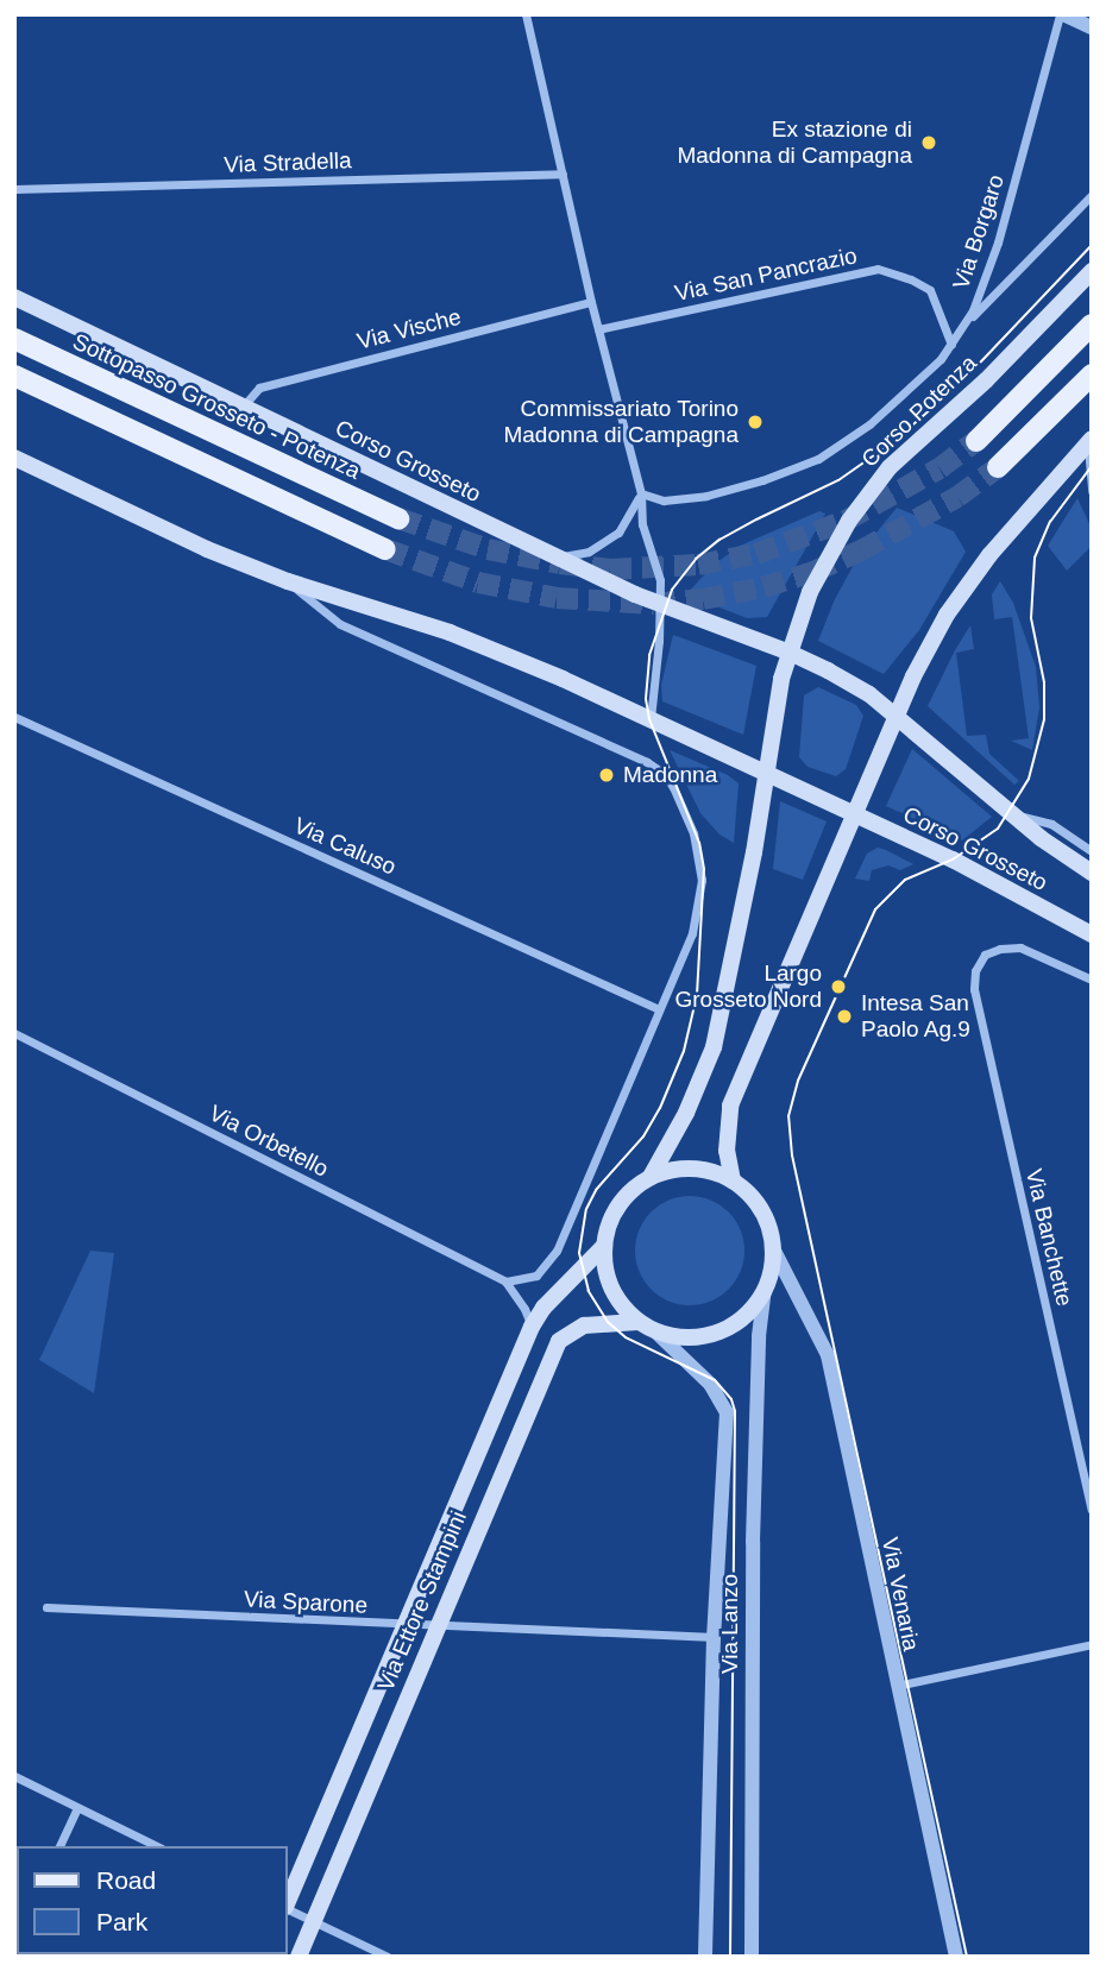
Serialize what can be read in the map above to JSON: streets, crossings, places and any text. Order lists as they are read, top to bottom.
{
  "streets": {
    "main road": [
      "Sottopasso Grosseto - Potenza",
      "Corso Potenza",
      "Corso Grosseto",
      "Via Ettore Stampini"
    ],
    "street": [
      "Via Stradella",
      "Via Borgaro",
      "Via San Pancrazio",
      "Via Vische",
      "Via Caluso",
      "Via Orbetello",
      "Via Banchette",
      "Via Venaria",
      "Via Sparone",
      "Via Lanzo"
    ]
  },
  "crossings": [
    ["Via Borgaro", "Via San Pancrazio"],
    ["Via Borgaro", "Corso Potenza"],
    ["Via Vische", "Corso Grosseto"],
    ["Corso Potenza", "Corso Grosseto"],
    ["Corso Potenza", "Via Venaria"],
    ["Corso Potenza", "Via Ettore Stampini"],
    ["Corso Potenza", "Via Lanzo"],
    ["Via Venaria", "Via Ettore Stampini"],
    ["Via Venaria", "Via Lanzo"],
    ["Via Ettore Stampini", "Via Sparone"],
    ["Via Ettore Stampini", "Via Lanzo"],
    ["Via Sparone", "Via Lanzo"]
  ],
  "places": [
    "Ex stazione di Madonna di Campagna",
    "Commissariato Torino Madonna di Campagna",
    "Madonna",
    "Largo Grosseto Nord",
    "Intesa San Paolo Ag.9"
  ],
  "legend": ["Road", "Park"]
}
